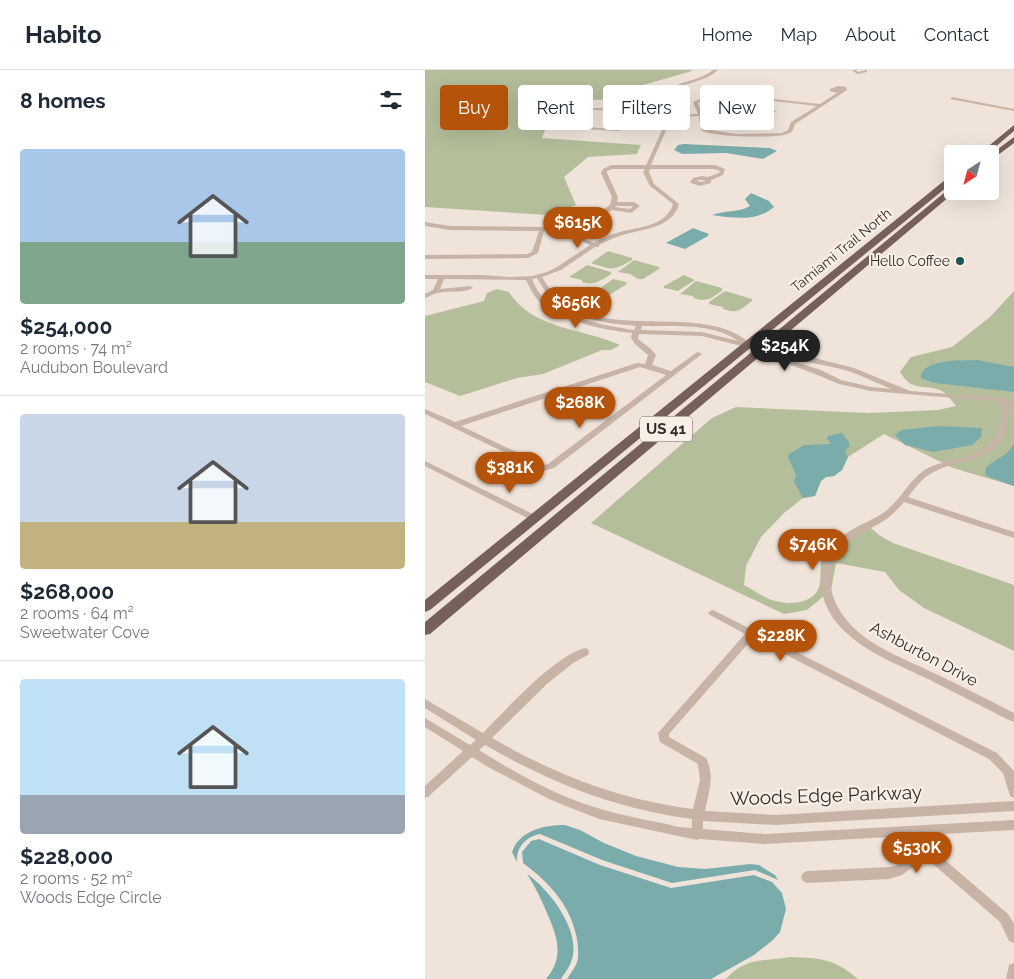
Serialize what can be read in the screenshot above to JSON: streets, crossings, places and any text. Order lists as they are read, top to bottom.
{
  "streets": {
    "main road": ["Tamiami Trail North", "US 41"],
    "street": ["Ashburton Drive", "Woods Edge Parkway"]
  },
  "crossings": [
    ["Tamiami Trail North", "US 41"]
  ],
  "places": ["Hello Coffee"],
  "north": "bottom left",
  "page": {
    "header": "Habito",
    "nav": [
      "Home",
      "Map",
      "About",
      "Contact"
    ],
    "heading": "8 homes",
    "chip": [
      "Buy",
      "Rent",
      "Filters",
      "New"
    ],
    "list": [
      {
        "name": "$254,000",
        "note": "2 rooms · 74 m² · Audubon Boulevard"
      },
      {
        "name": "$268,000",
        "note": "2 rooms · 64 m² · Sweetwater Cove"
      },
      {
        "name": "$228,000",
        "note": "2 rooms · 52 m² · Woods Edge Circle"
      }
    ],
    "price": [
      "$615K",
      "$656K",
      "$254K",
      "$268K",
      "$381K",
      "$746K",
      "$228K",
      "$530K"
    ]
  }
}
